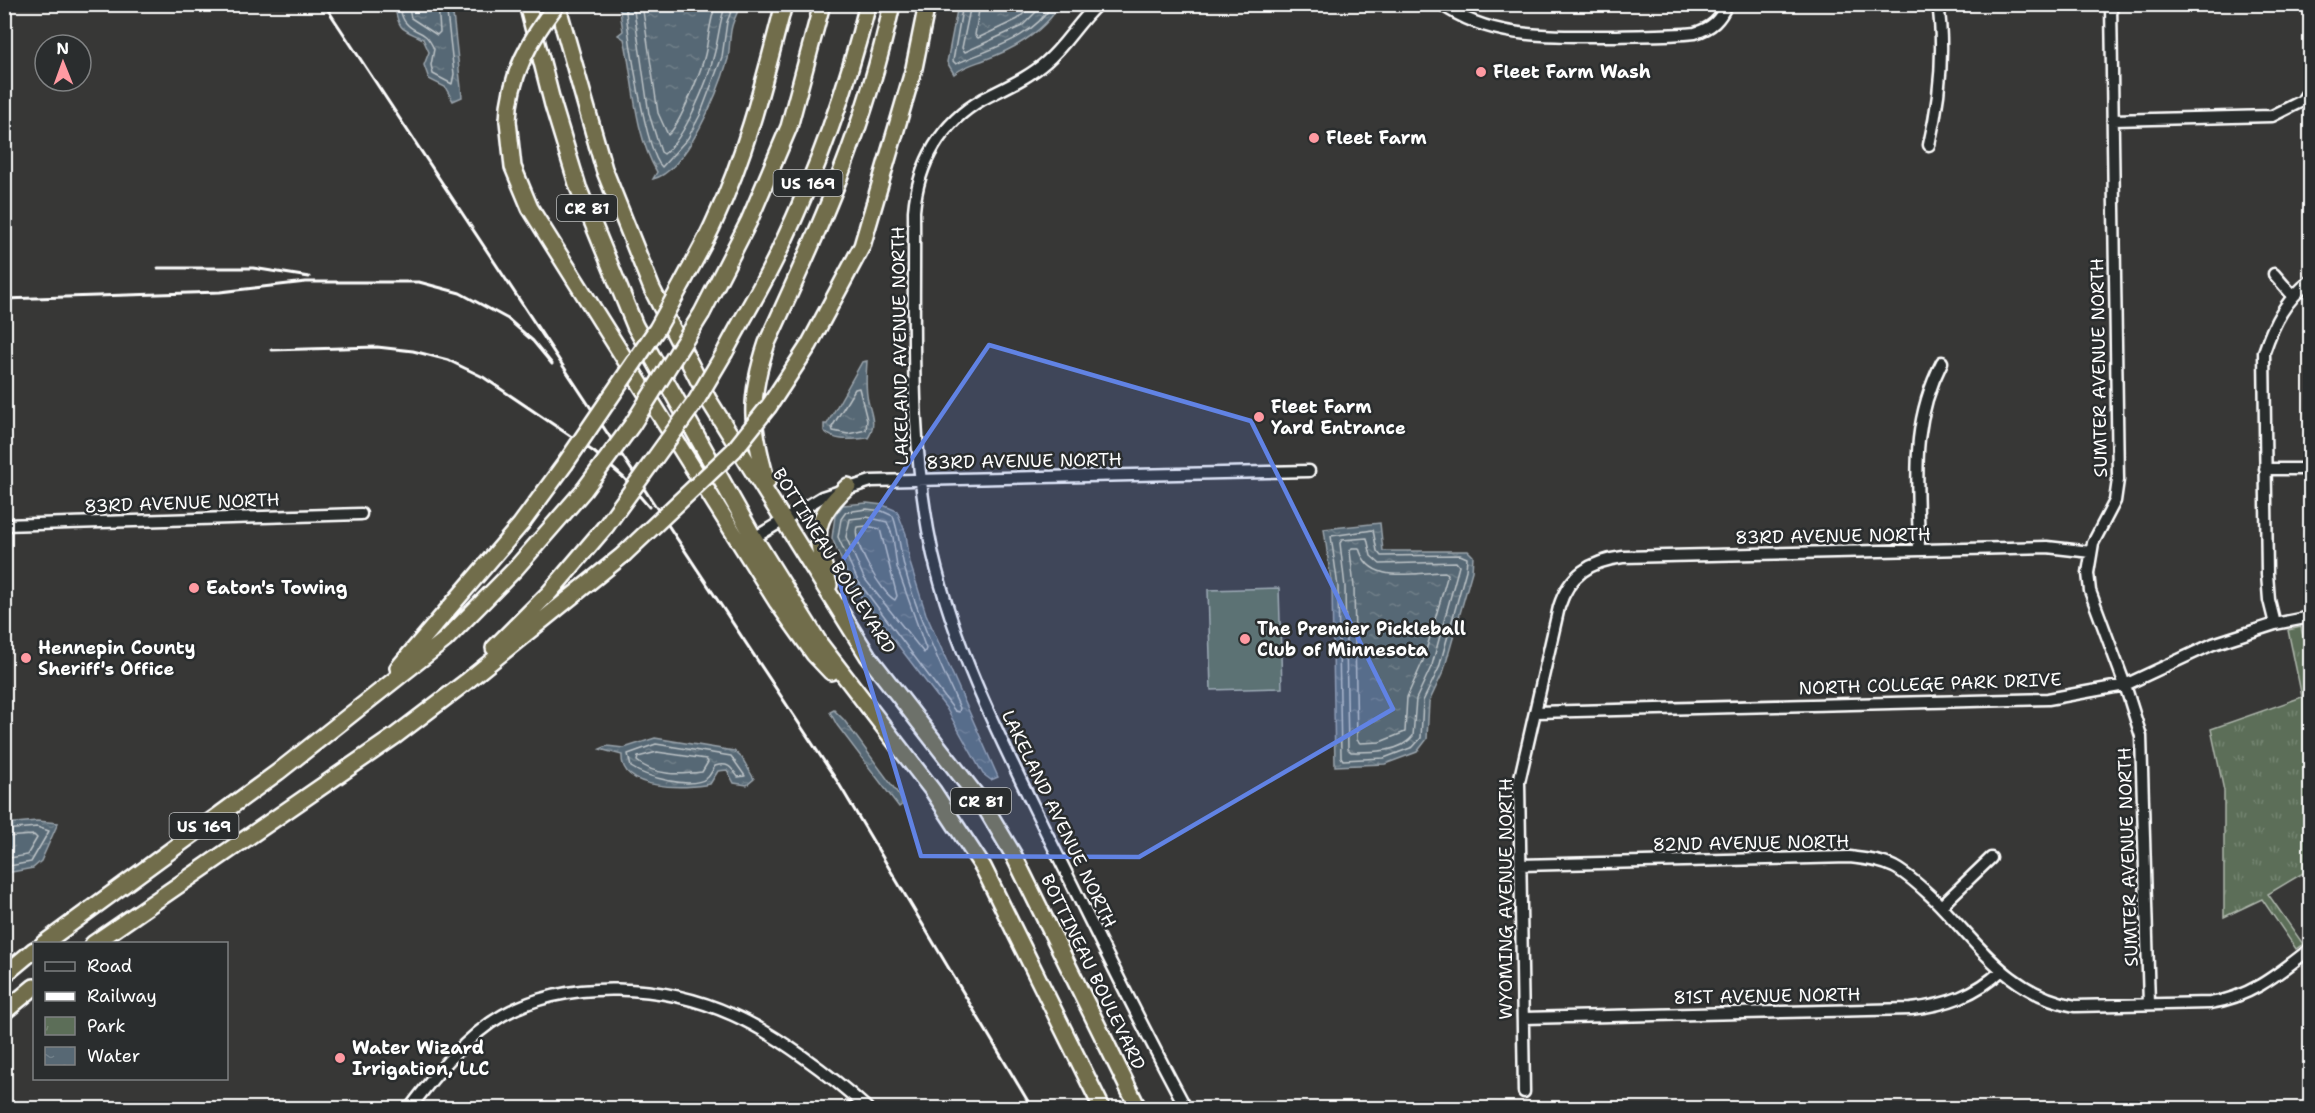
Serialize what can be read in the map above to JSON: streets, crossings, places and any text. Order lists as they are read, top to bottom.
{
  "streets": {
    "highway": ["US 169", "CR 81", "BOTTINEAU BOULEVARD"],
    "street": [
      "LAKELAND AVENUE NORTH",
      "SUMTER AVENUE NORTH",
      "83RD AVENUE NORTH",
      "NORTH COLLEGE PARK DRIVE",
      "82ND AVENUE NORTH",
      "WYOMING AVENUE NORTH",
      "81ST AVENUE NORTH"
    ]
  },
  "crossings": [
    ["CR 81", "83RD AVENUE NORTH"],
    ["LAKELAND AVENUE NORTH", "83RD AVENUE NORTH"],
    ["SUMTER AVENUE NORTH", "83RD AVENUE NORTH"],
    ["SUMTER AVENUE NORTH", "NORTH COLLEGE PARK DRIVE"],
    ["SUMTER AVENUE NORTH", "82ND AVENUE NORTH"],
    ["83RD AVENUE NORTH", "BOTTINEAU BOULEVARD"],
    ["83RD AVENUE NORTH", "WYOMING AVENUE NORTH"],
    ["NORTH COLLEGE PARK DRIVE", "WYOMING AVENUE NORTH"],
    ["82ND AVENUE NORTH", "WYOMING AVENUE NORTH"],
    ["82ND AVENUE NORTH", "81ST AVENUE NORTH"],
    ["WYOMING AVENUE NORTH", "81ST AVENUE NORTH"]
  ],
  "places": [
    "Fleet Farm Wash",
    "Fleet Farm",
    "Fleet Farm Yard Entrance",
    "Eaton's Towing",
    "The Premier Pickleball Club of Minnesota",
    "Hennepin County Sheriff's Office",
    "Water Wizard Irrigation, LLC"
  ],
  "legend": [
    "Road",
    "Railway",
    "Park",
    "Water"
  ],
  "north": "top"
}
